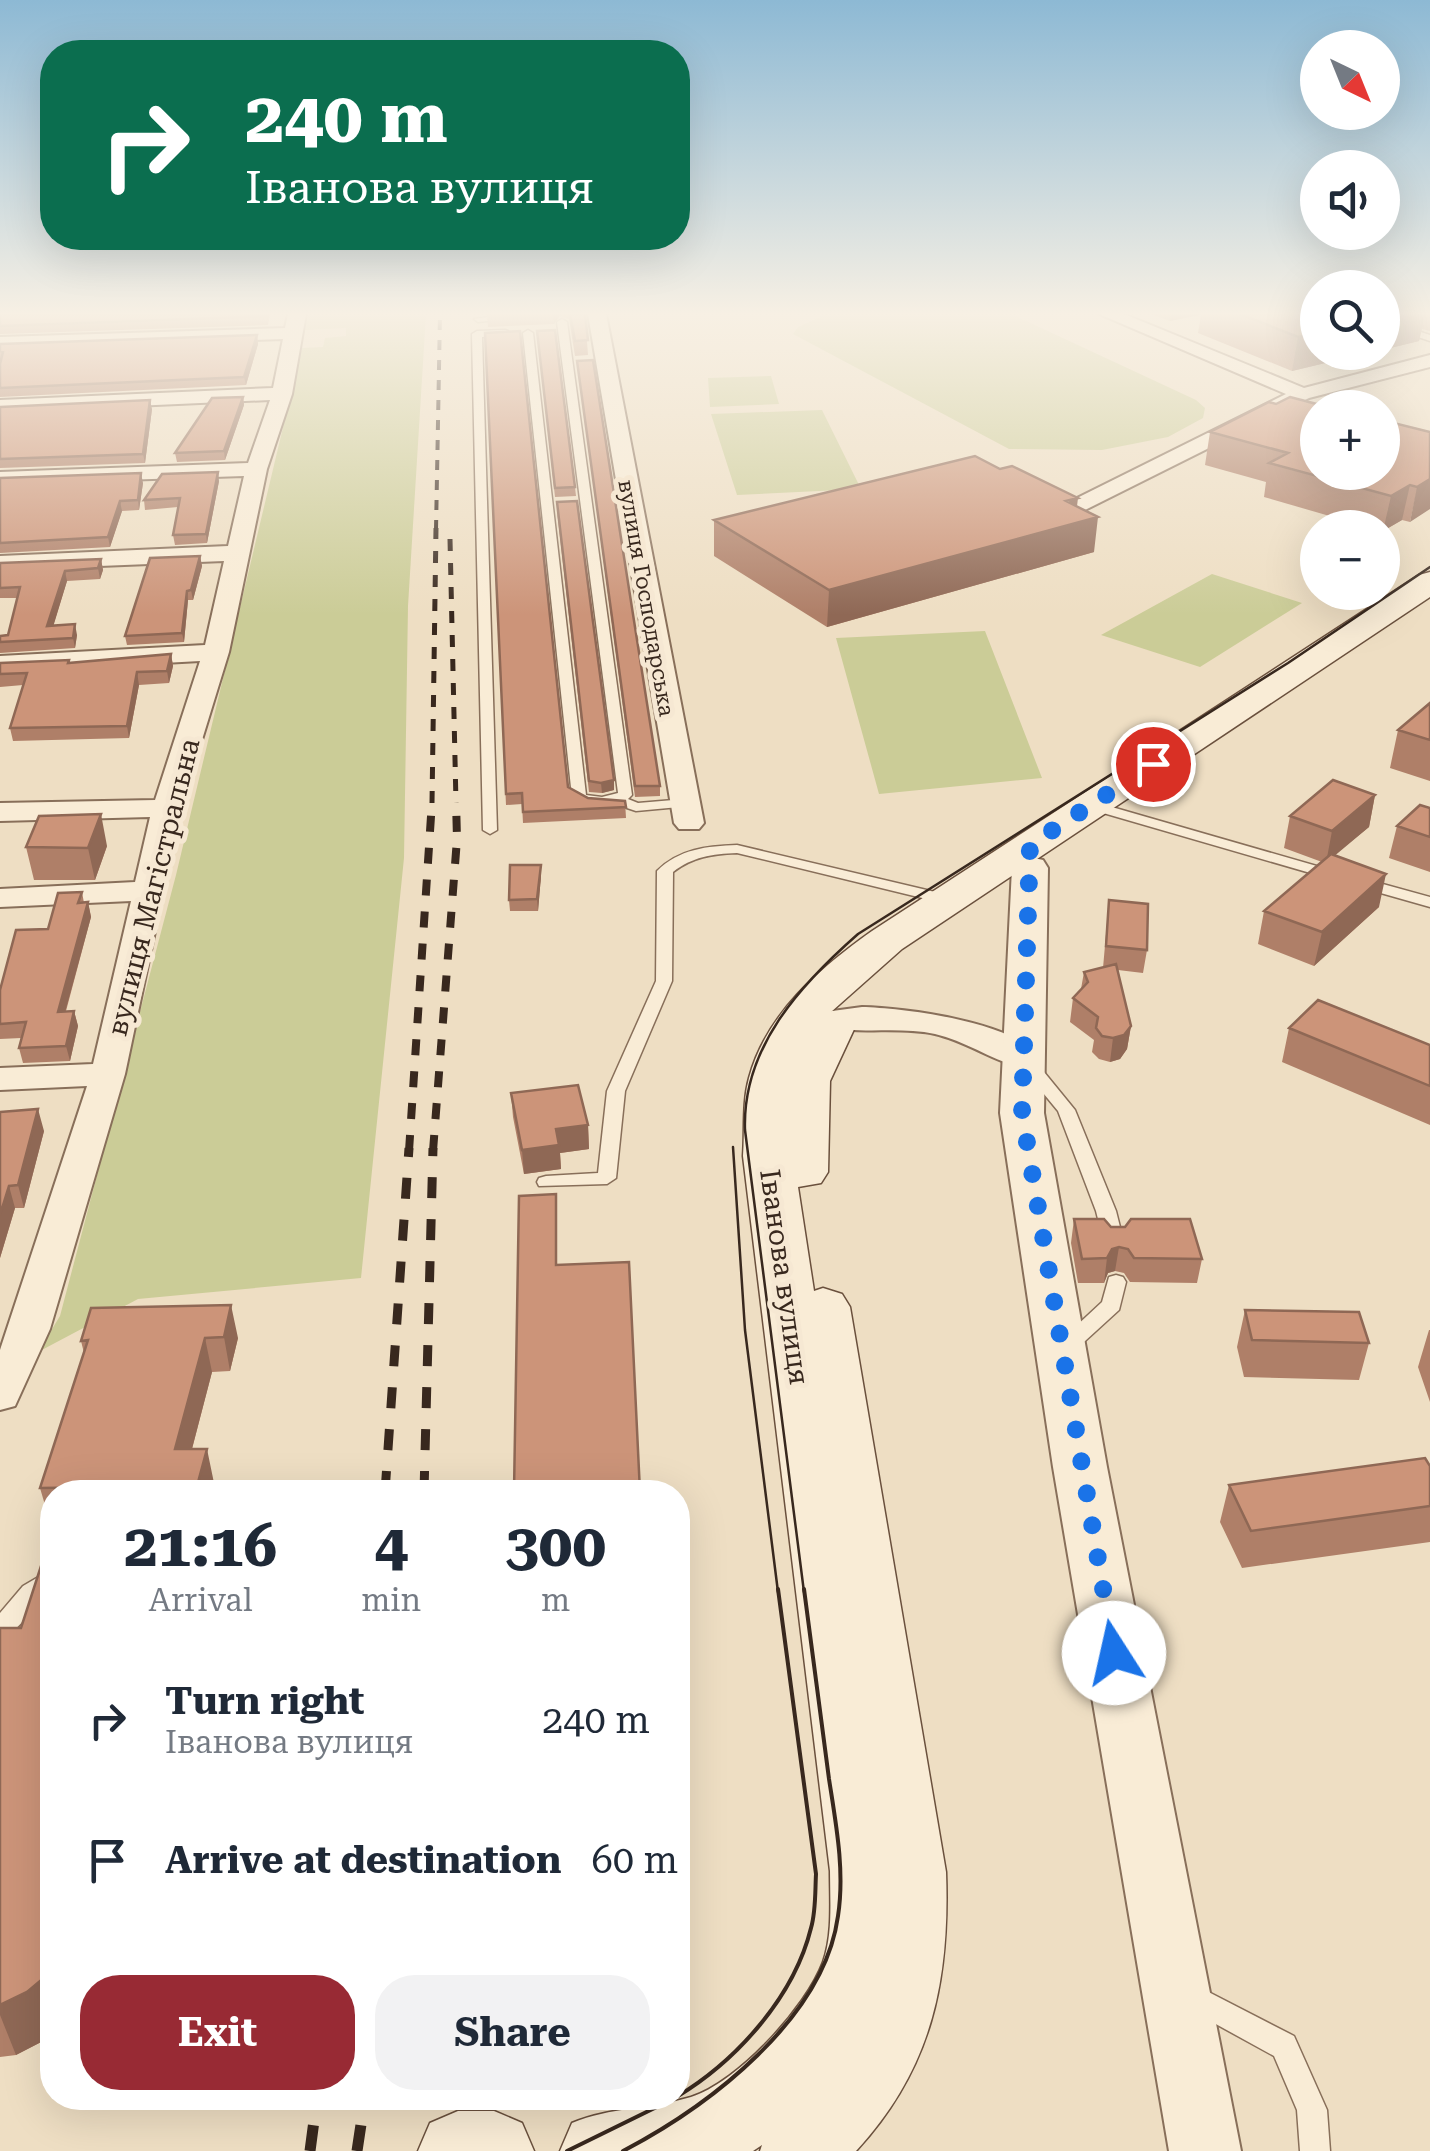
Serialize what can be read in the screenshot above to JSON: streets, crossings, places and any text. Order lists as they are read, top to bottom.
{
  "streets": {
    "main road": ["Іванова вулиця"],
    "street": ["вулиця Господарська", "вулиця Магістральна"]
  },
  "north": "bottom right",
  "page": {
    "map_buttons": ["+", "−"],
    "turn": ["240 m", "Іванова вулиця"],
    "eta": [
      "21:16",
      "Arrival",
      "4",
      "min",
      "300",
      "m"
    ],
    "list": [
      {
        "name": "Turn right",
        "note": "Іванова вулиця",
        "value": "240 m"
      },
      {
        "name": "Arrive at destination",
        "value": "60 m"
      }
    ],
    "buttons": ["Exit", "Share"]
  }
}
